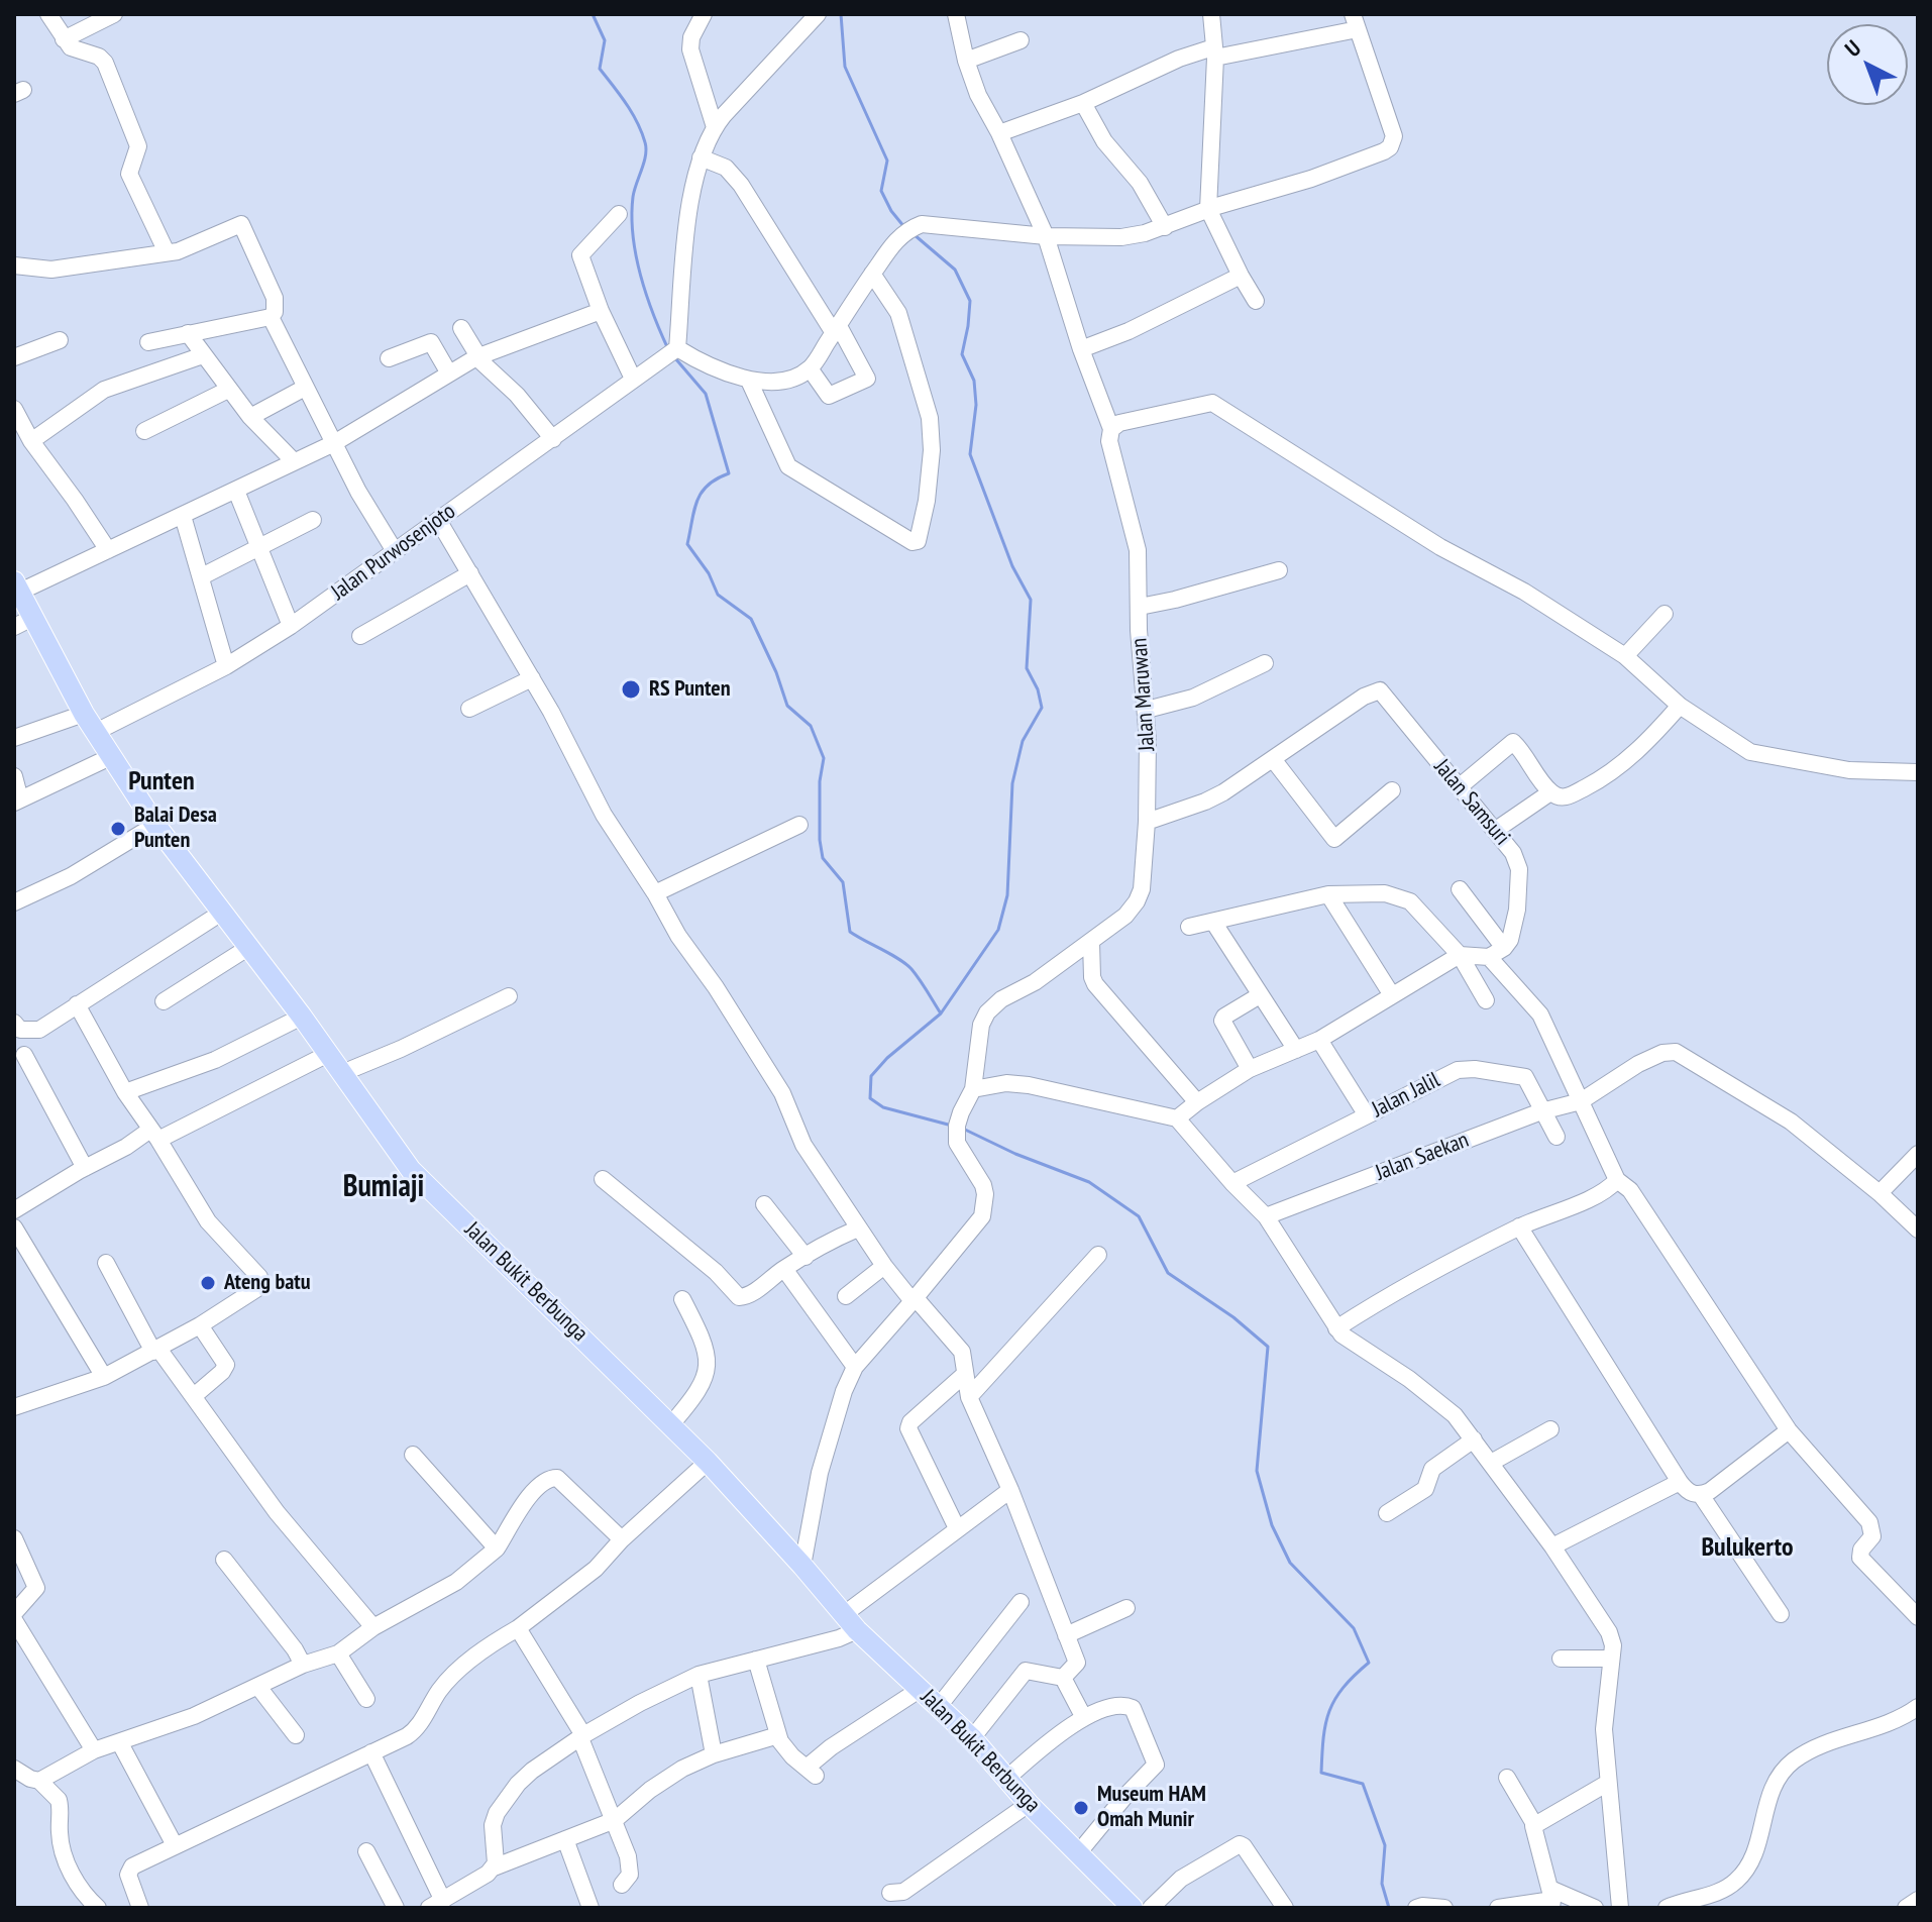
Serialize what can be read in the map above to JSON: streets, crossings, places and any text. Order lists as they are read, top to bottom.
{
  "streets": {
    "main road": ["Jalan Bukit Berbunga"],
    "street": [
      "Jalan Purwosenjoto",
      "Jalan Maruwan",
      "Jalan Samsuri",
      "Jalan Jalil",
      "Jalan Saekan"
    ]
  },
  "crossings": [
    ["Jalan Purwosenjoto", "Jalan Bukit Berbunga"],
    ["Jalan Maruwan", "Jalan Samsuri"],
    ["Jalan Maruwan", "Jalan Bukit Berbunga"],
    ["Jalan Jalil", "Jalan Saekan"]
  ],
  "districts": ["Punten", "Bumiaji", "Bulukerto"],
  "places": [
    "RS Punten",
    "Balai Desa Punten",
    "Ateng batu",
    "Museum HAM Omah Munir"
  ],
  "north": "top left"
}
